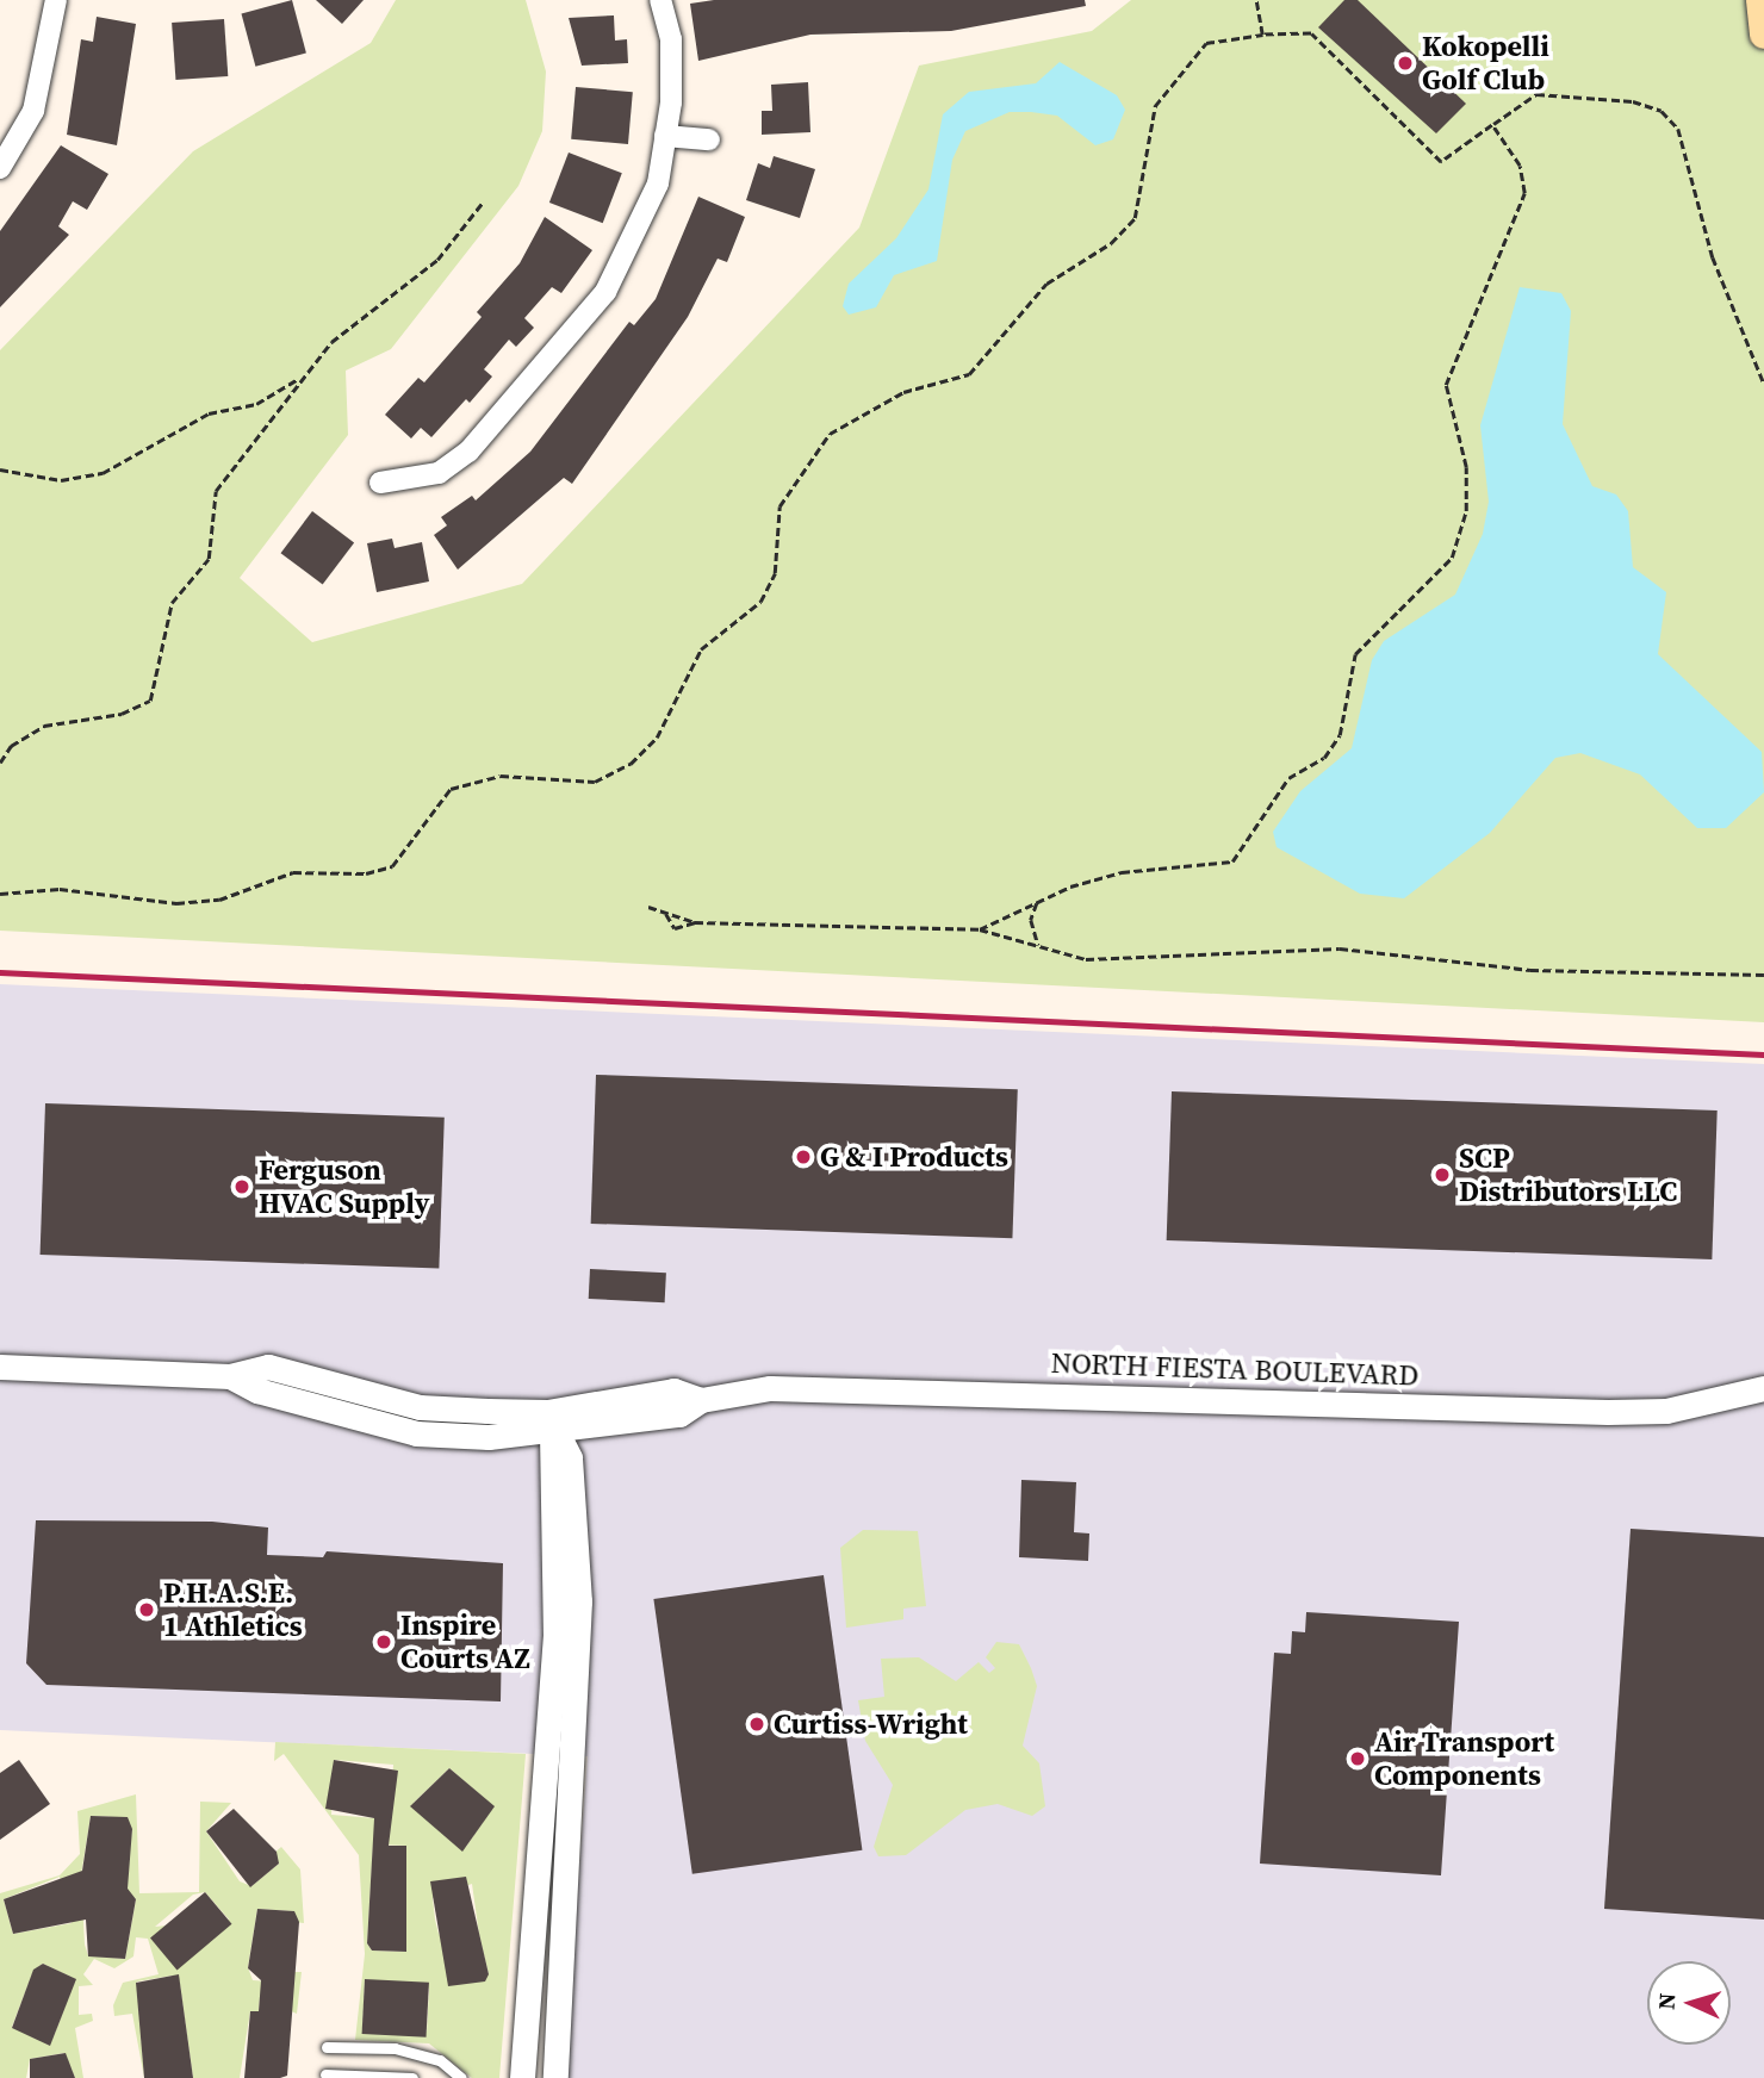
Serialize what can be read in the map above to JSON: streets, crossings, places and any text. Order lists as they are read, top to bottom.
{
  "streets": {
    "street": ["NORTH FIESTA BOULEVARD"]
  },
  "places": [
    "Kokopelli Golf Club",
    "G & I Products",
    "SCP Distributors LLC",
    "Ferguson HVAC Supply",
    "P.H.A.S.E. 1 Athletics",
    "Inspire Courts AZ",
    "Curtiss-Wright",
    "Air Transport Components"
  ],
  "north": "left"
}
